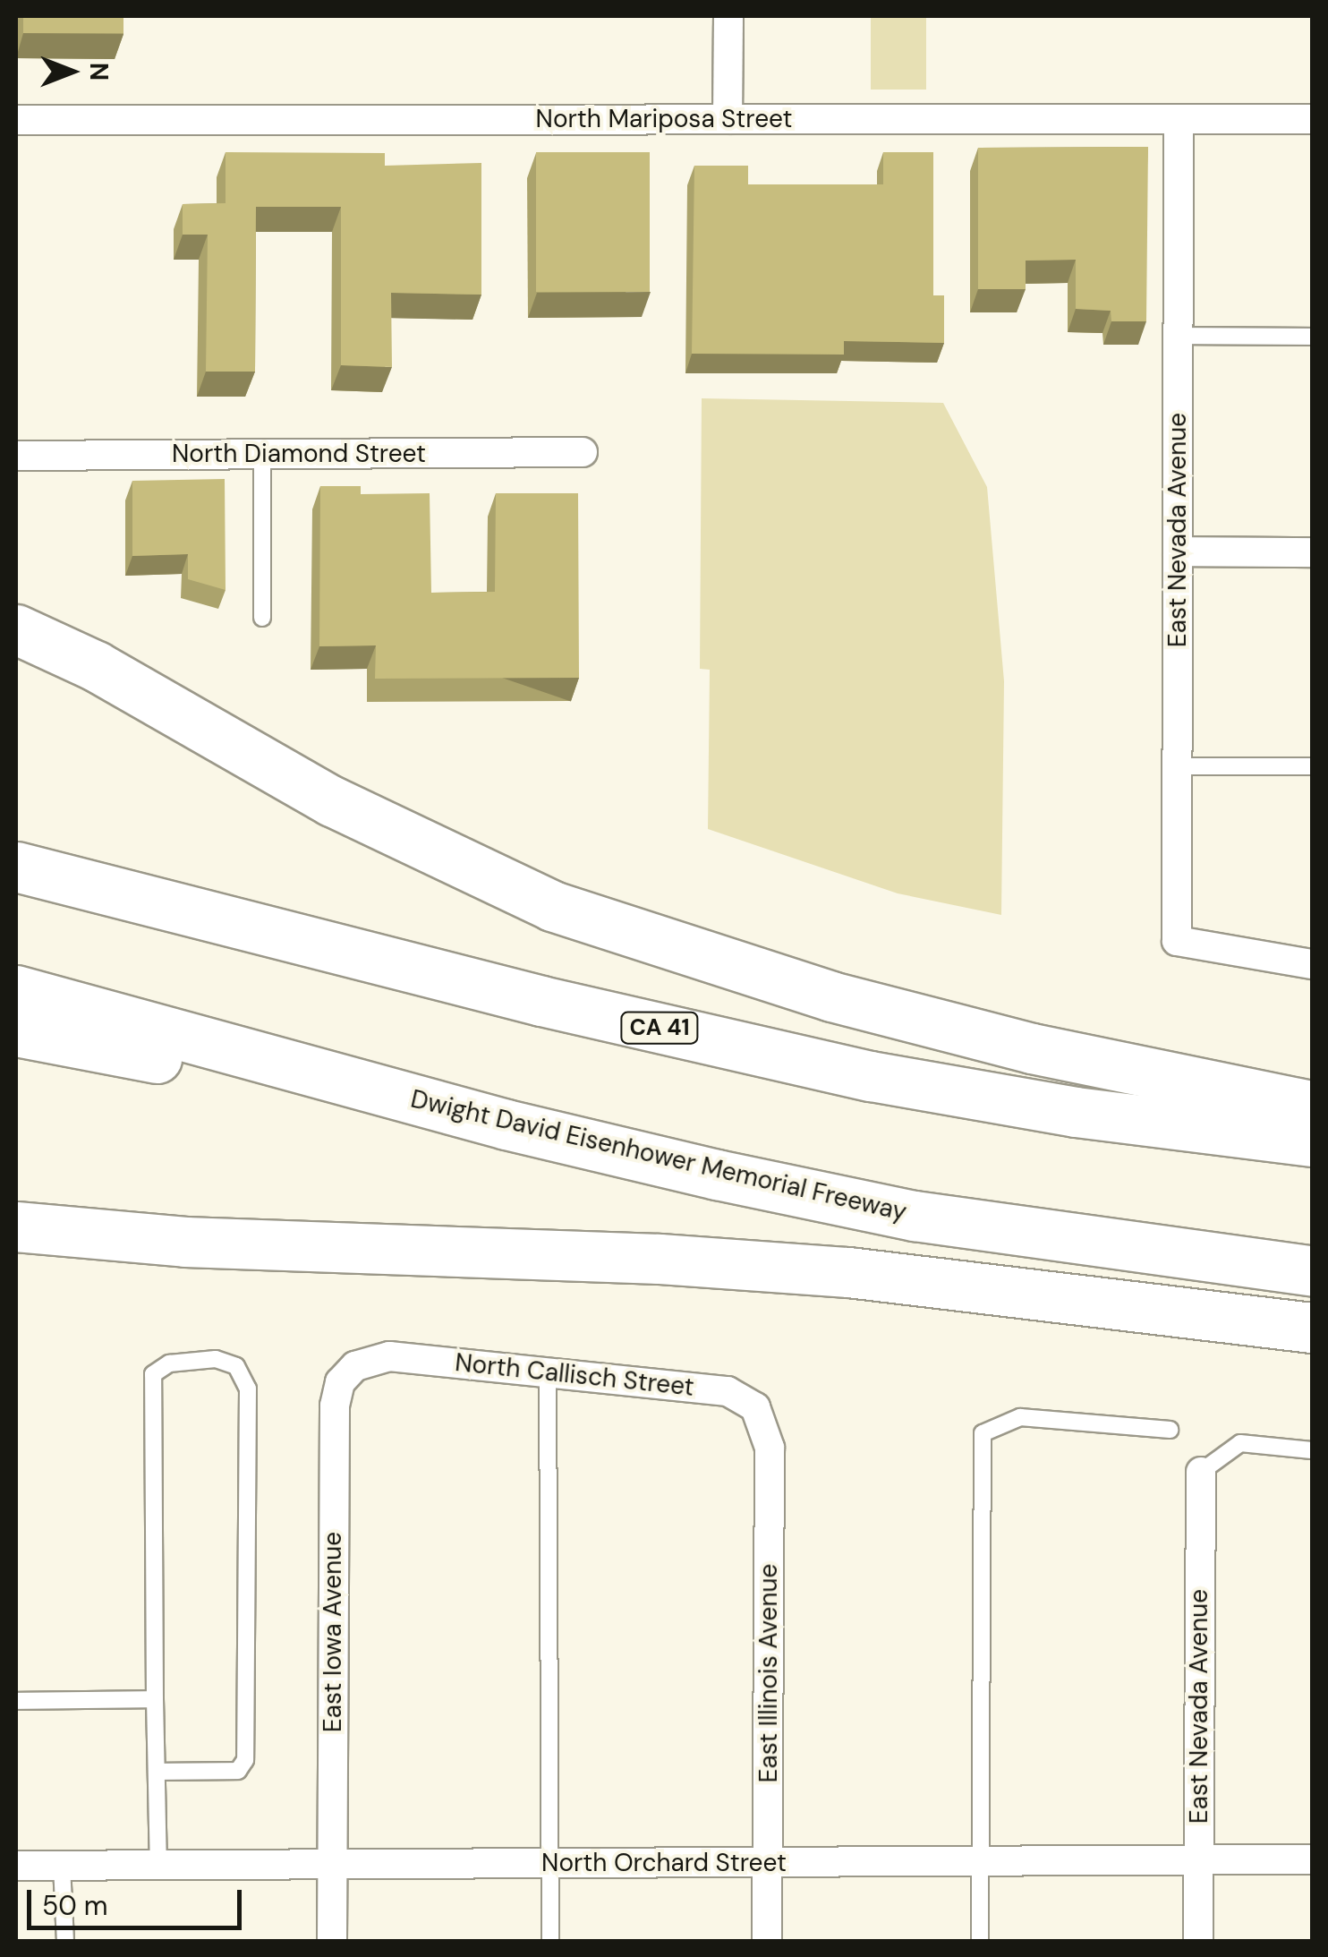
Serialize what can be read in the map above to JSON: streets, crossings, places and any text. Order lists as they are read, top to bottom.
{
  "streets": {
    "highway": ["CA 41", "Dwight David Eisenhower Memorial Freeway"],
    "street": [
      "North Mariposa Street",
      "North Diamond Street",
      "East Nevada Avenue",
      "North Callisch Street",
      "East Iowa Avenue",
      "East Illinois Avenue",
      "North Orchard Street"
    ]
  },
  "crossings": [
    ["North Mariposa Street", "East Nevada Avenue"],
    ["East Nevada Avenue", "North Orchard Street"],
    ["North Callisch Street", "East Iowa Avenue"],
    ["North Callisch Street", "East Illinois Avenue"],
    ["East Iowa Avenue", "North Orchard Street"],
    ["East Illinois Avenue", "North Orchard Street"]
  ],
  "scale_bar": "50 m",
  "north": "right"
}
